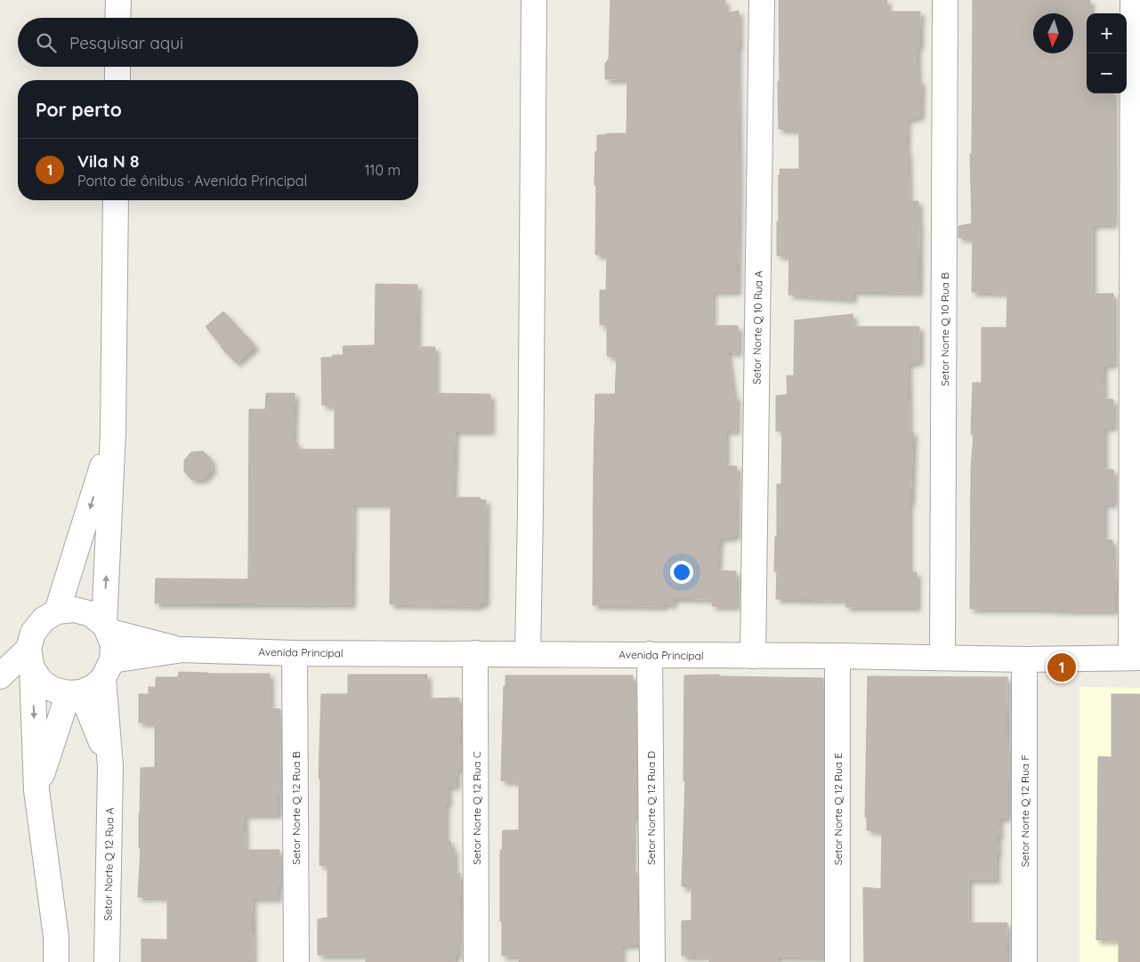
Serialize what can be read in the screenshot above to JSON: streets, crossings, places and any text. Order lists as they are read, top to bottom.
{
  "streets": {
    "street": [
      "Setor Norte Q 10 Rua A",
      "Setor Norte Q 10 Rua B",
      "Avenida Principal",
      "Setor Norte Q 12 Rua B",
      "Setor Norte Q 12 Rua C",
      "Setor Norte Q 12 Rua D",
      "Setor Norte Q 12 Rua E",
      "Setor Norte Q 12 Rua F",
      "Setor Norte Q 12 Rua A"
    ]
  },
  "crossings": [
    ["Setor Norte Q 10 Rua A", "Avenida Principal"],
    ["Setor Norte Q 10 Rua B", "Avenida Principal"],
    ["Avenida Principal", "Setor Norte Q 12 Rua B"],
    ["Avenida Principal", "Setor Norte Q 12 Rua C"],
    ["Avenida Principal", "Setor Norte Q 12 Rua D"],
    ["Avenida Principal", "Setor Norte Q 12 Rua E"],
    ["Avenida Principal", "Setor Norte Q 12 Rua F"],
    ["Avenida Principal", "Setor Norte Q 12 Rua A"]
  ],
  "north": "bottom",
  "page": {
    "map_buttons": ["+", "−"],
    "search": "Pesquisar aqui",
    "heading": "Por perto",
    "list": [
      {
        "mark": "1",
        "name": "Vila N 8",
        "note": "Ponto de ônibus · Avenida Principal",
        "value": "110 m"
      }
    ],
    "pins": "1"
  }
}
